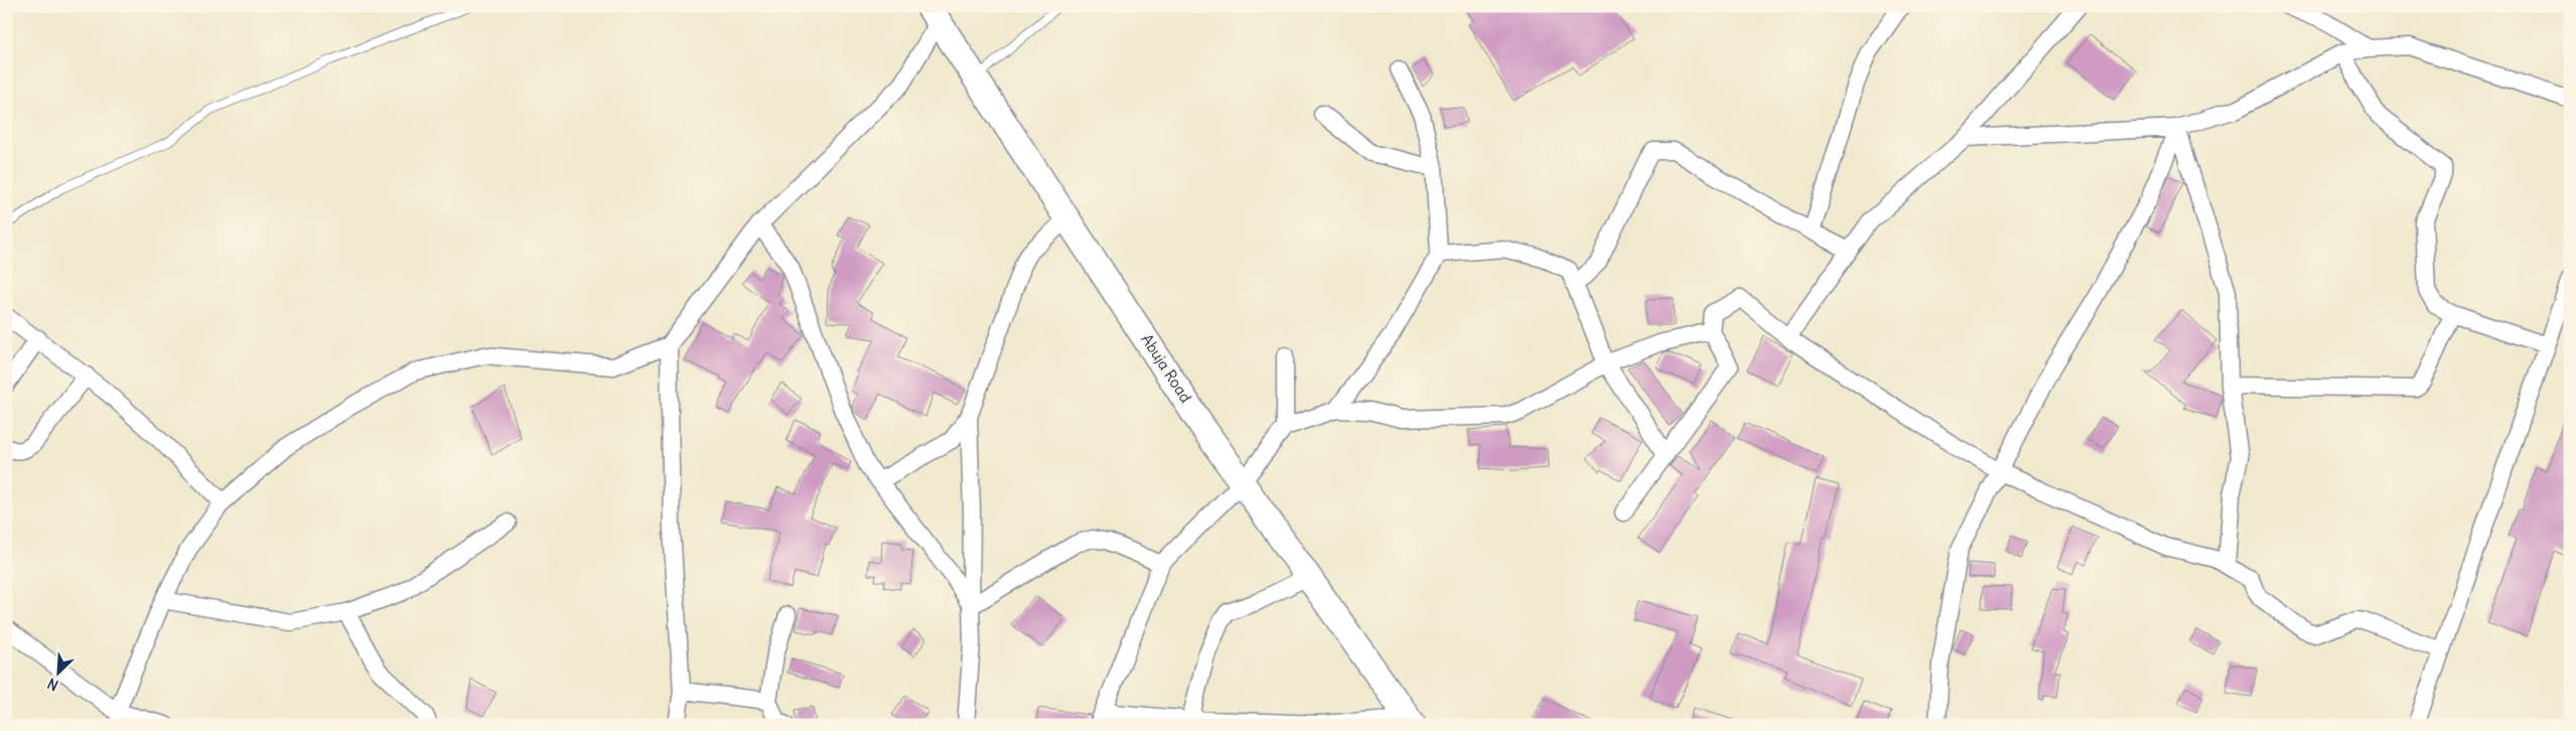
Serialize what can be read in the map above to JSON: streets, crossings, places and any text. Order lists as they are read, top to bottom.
{
  "streets": {
    "main road": ["Abuja Road"]
  },
  "north": "bottom left"
}
